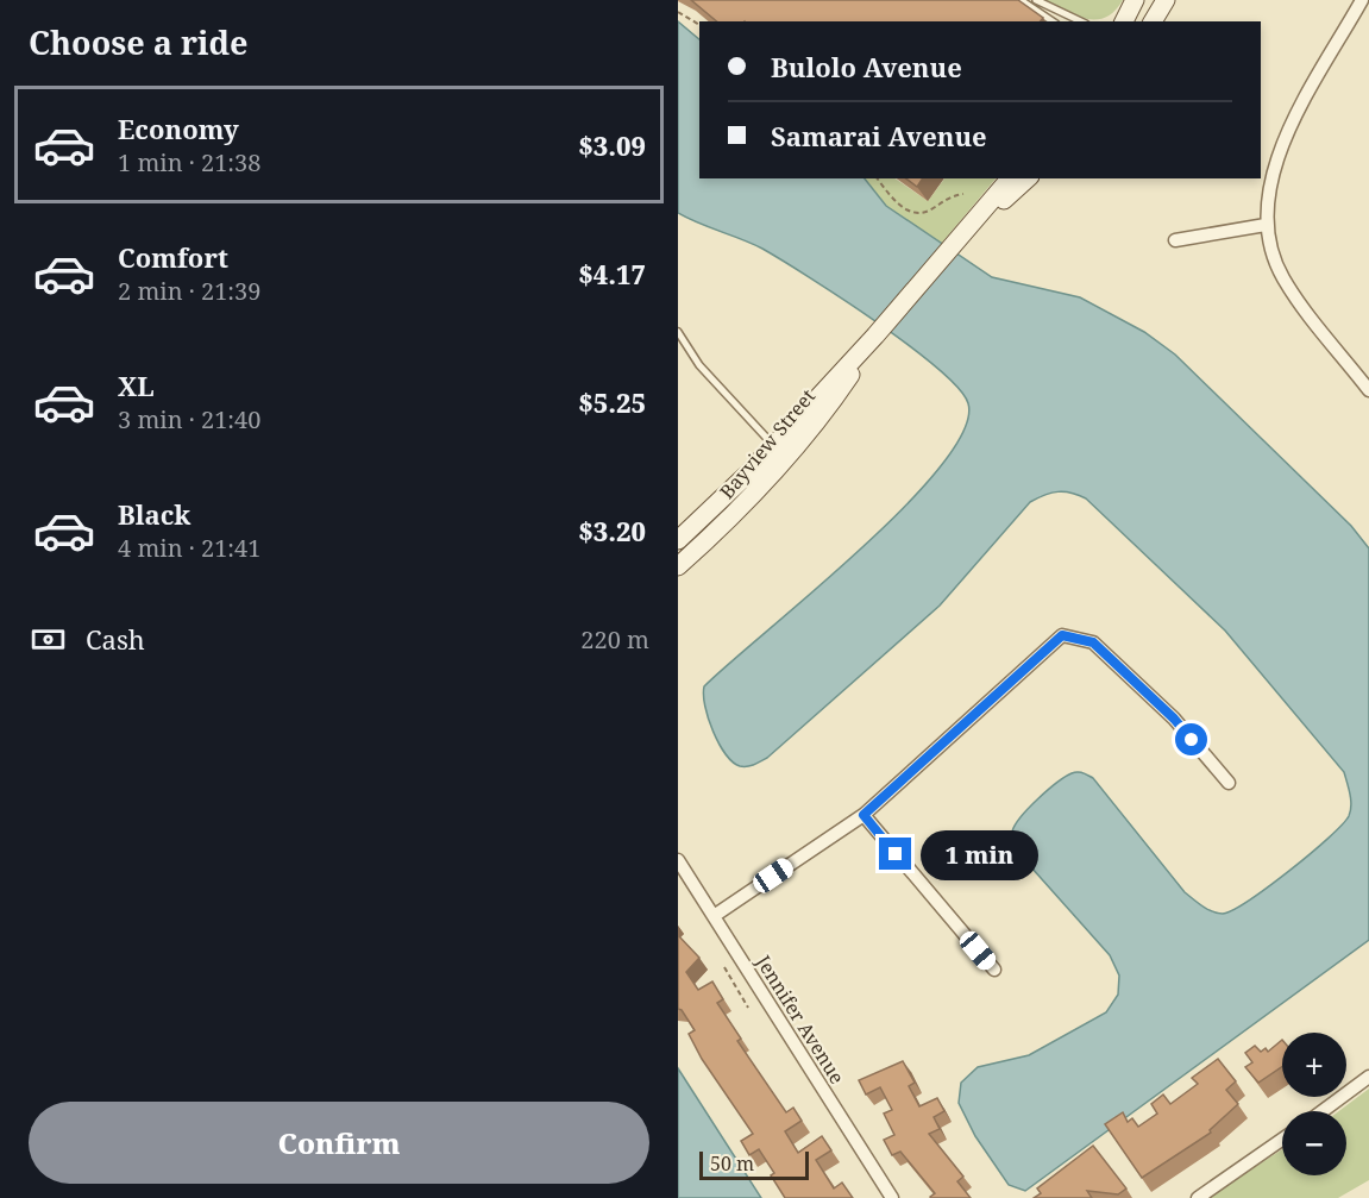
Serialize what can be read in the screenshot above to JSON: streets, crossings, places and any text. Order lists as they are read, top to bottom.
{
  "streets": {
    "main road": ["Bayview Street"],
    "street": ["Jennifer Avenue"]
  },
  "scale_bar": "50 m",
  "page": {
    "heading": "Choose a ride",
    "banner": ["Bulolo Avenue", "Samarai Avenue"],
    "list": [
      {
        "name": "Economy",
        "note": "1 min · 21:38",
        "value": "$3.09"
      },
      {
        "name": "Comfort",
        "note": "2 min · 21:39",
        "value": "$4.17"
      },
      {
        "name": "XL",
        "note": "3 min · 21:40",
        "value": "$5.25"
      },
      {
        "name": "Black",
        "note": "4 min · 21:41",
        "value": "$3.20"
      }
    ],
    "pay": ["Cash", "220 m"],
    "bubble": "1 min",
    "map_buttons": ["+", "−"],
    "buttons": "Confirm",
    "scale": "50 m"
  }
}
